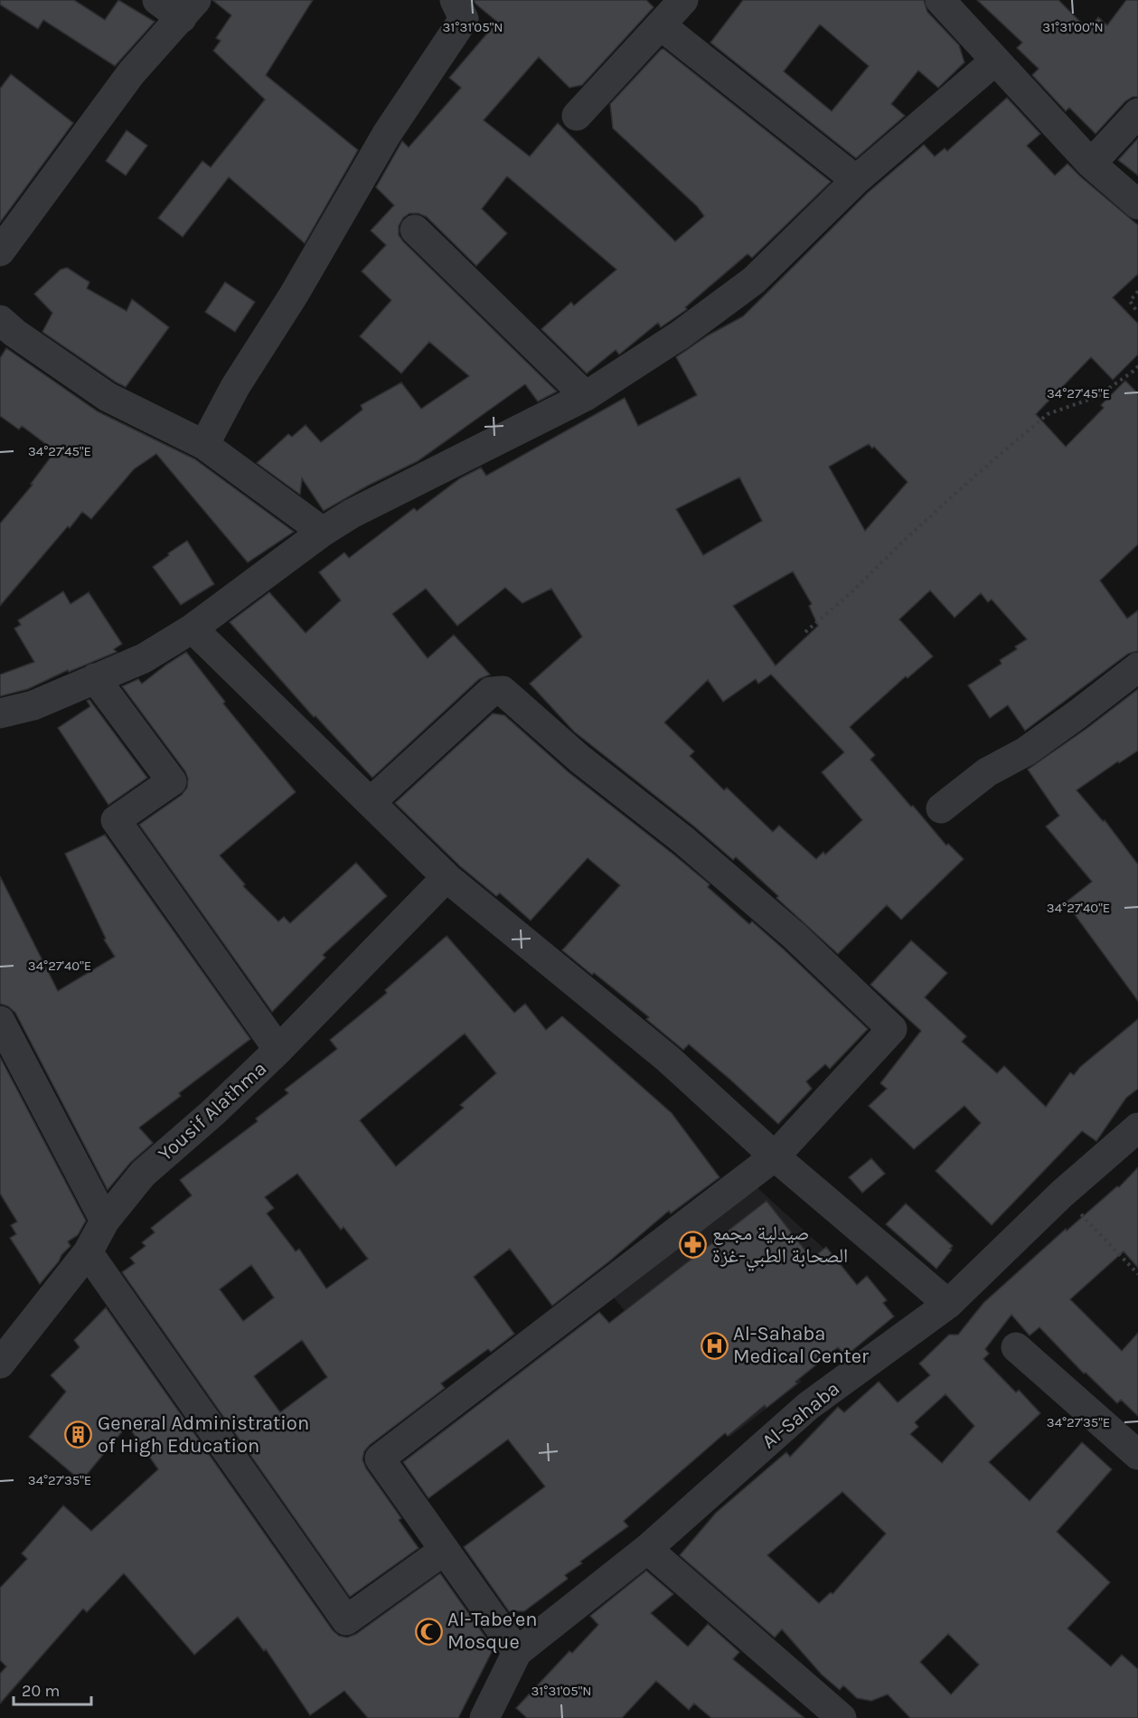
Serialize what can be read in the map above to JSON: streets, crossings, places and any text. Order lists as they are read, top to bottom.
{
  "streets": {
    "street": ["Yousif Alathma", "Al-Sahaba"]
  },
  "places": {
    "pharmacy": ["صيدلية مجمع الصحابة الطبي-غزة"],
    "hospital": ["Al-Sahaba Medical Center"],
    "building": ["General Administration of High Education"],
    "mosque": ["Al-Tabe'en Mosque"]
  },
  "scale_bar": "20 m",
  "coordinates": [
    "31°31'05\"N",
    "31°31'00\"N",
    "34°27'45\"E",
    "34°27'40\"E",
    "34°27'35\"E"
  ]
}
